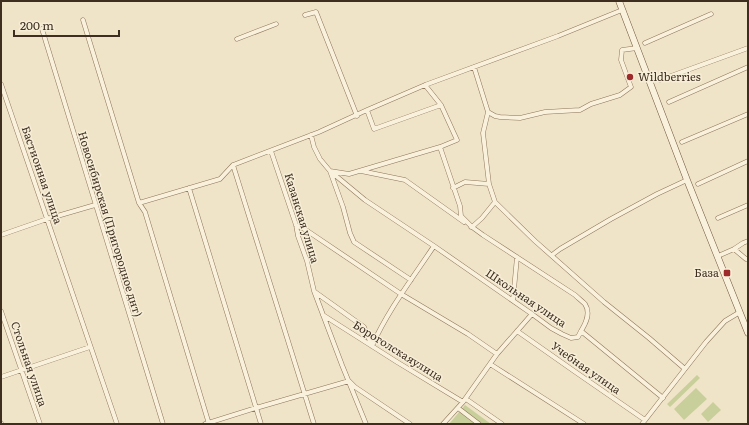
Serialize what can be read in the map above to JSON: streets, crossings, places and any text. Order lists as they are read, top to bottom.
{
  "streets": {
    "street": [
      "Бастионная улица",
      "Казанская улица",
      "Новосибирская (Пригородное днт)",
      "Школьная улица",
      "Бороголскаяулица",
      "Стольная улица",
      "Учебная улица"
    ]
  },
  "crossings": [
    ["Казанская улица", "Бороголскаяулица"]
  ],
  "places": {
    "other": ["Wildberries"],
    "transit": ["База"]
  },
  "scale_bar": "200 m"
}
